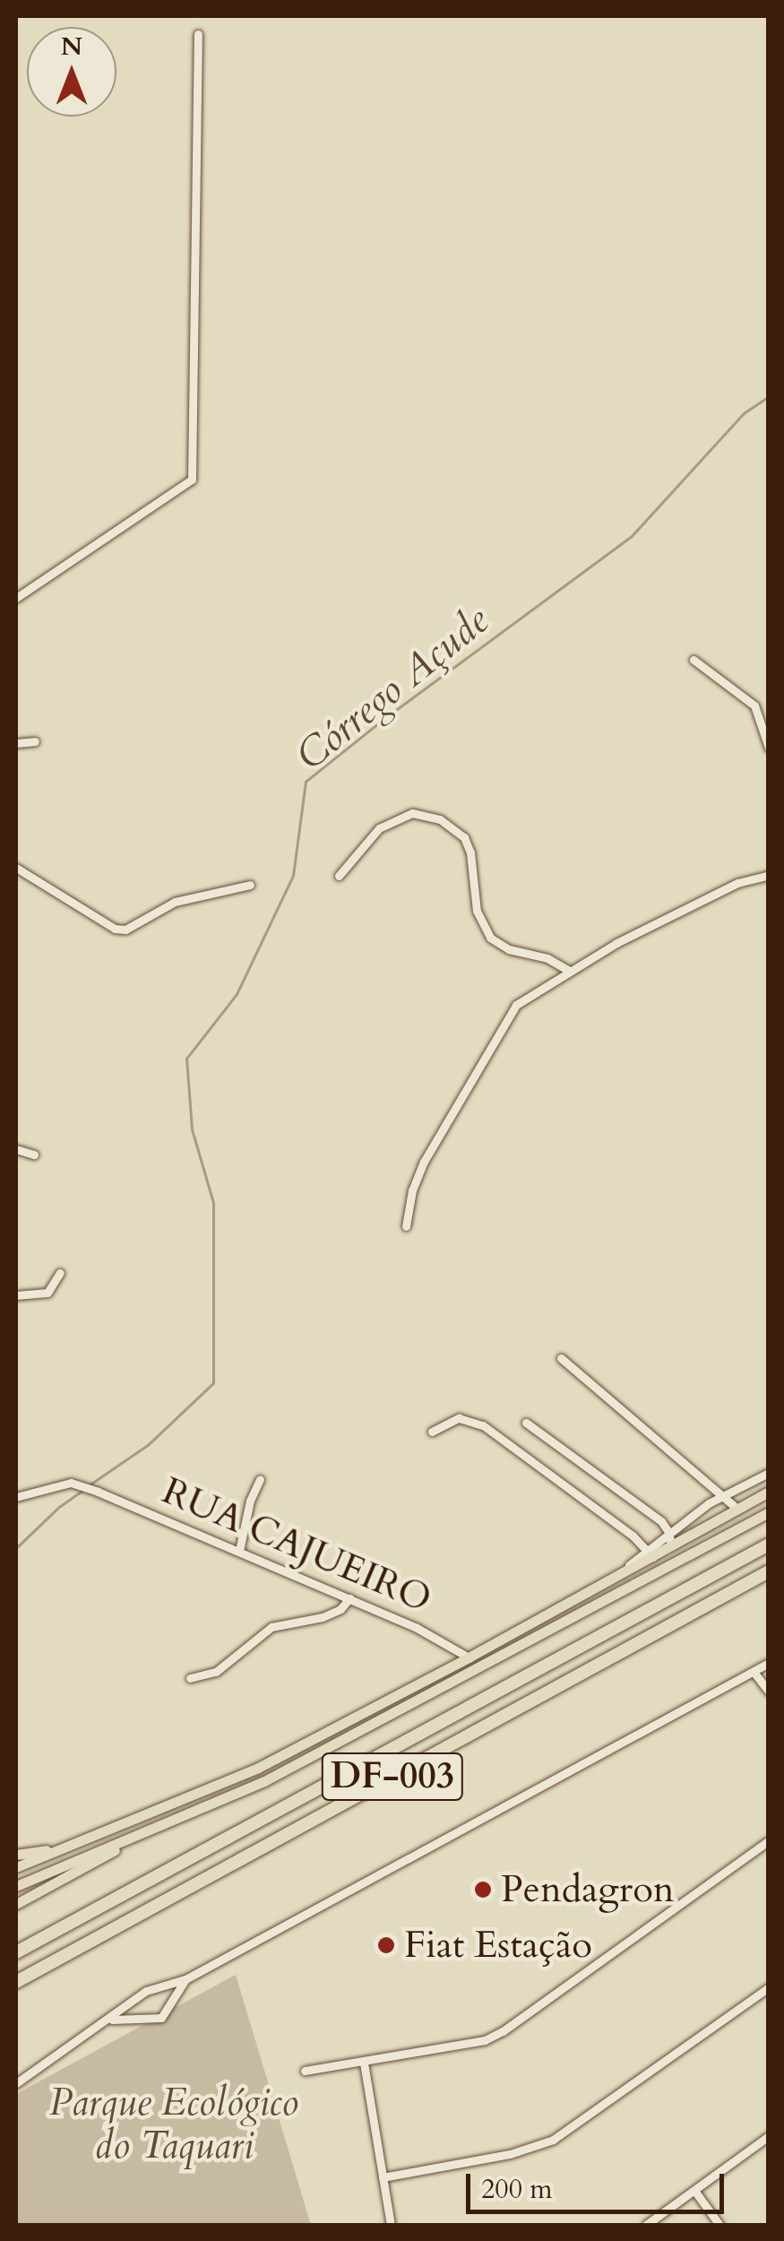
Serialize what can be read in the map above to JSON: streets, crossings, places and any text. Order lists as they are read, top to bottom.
{
  "streets": {
    "highway": ["DF-003"],
    "street": ["RUA CAJUEIRO"]
  },
  "water": ["Córrego Açude"],
  "parks": ["Parque Ecológico do Taquari"],
  "places": ["Pendagron", "Fiat Estação"],
  "scale_bar": "200 m",
  "north": "top"
}
